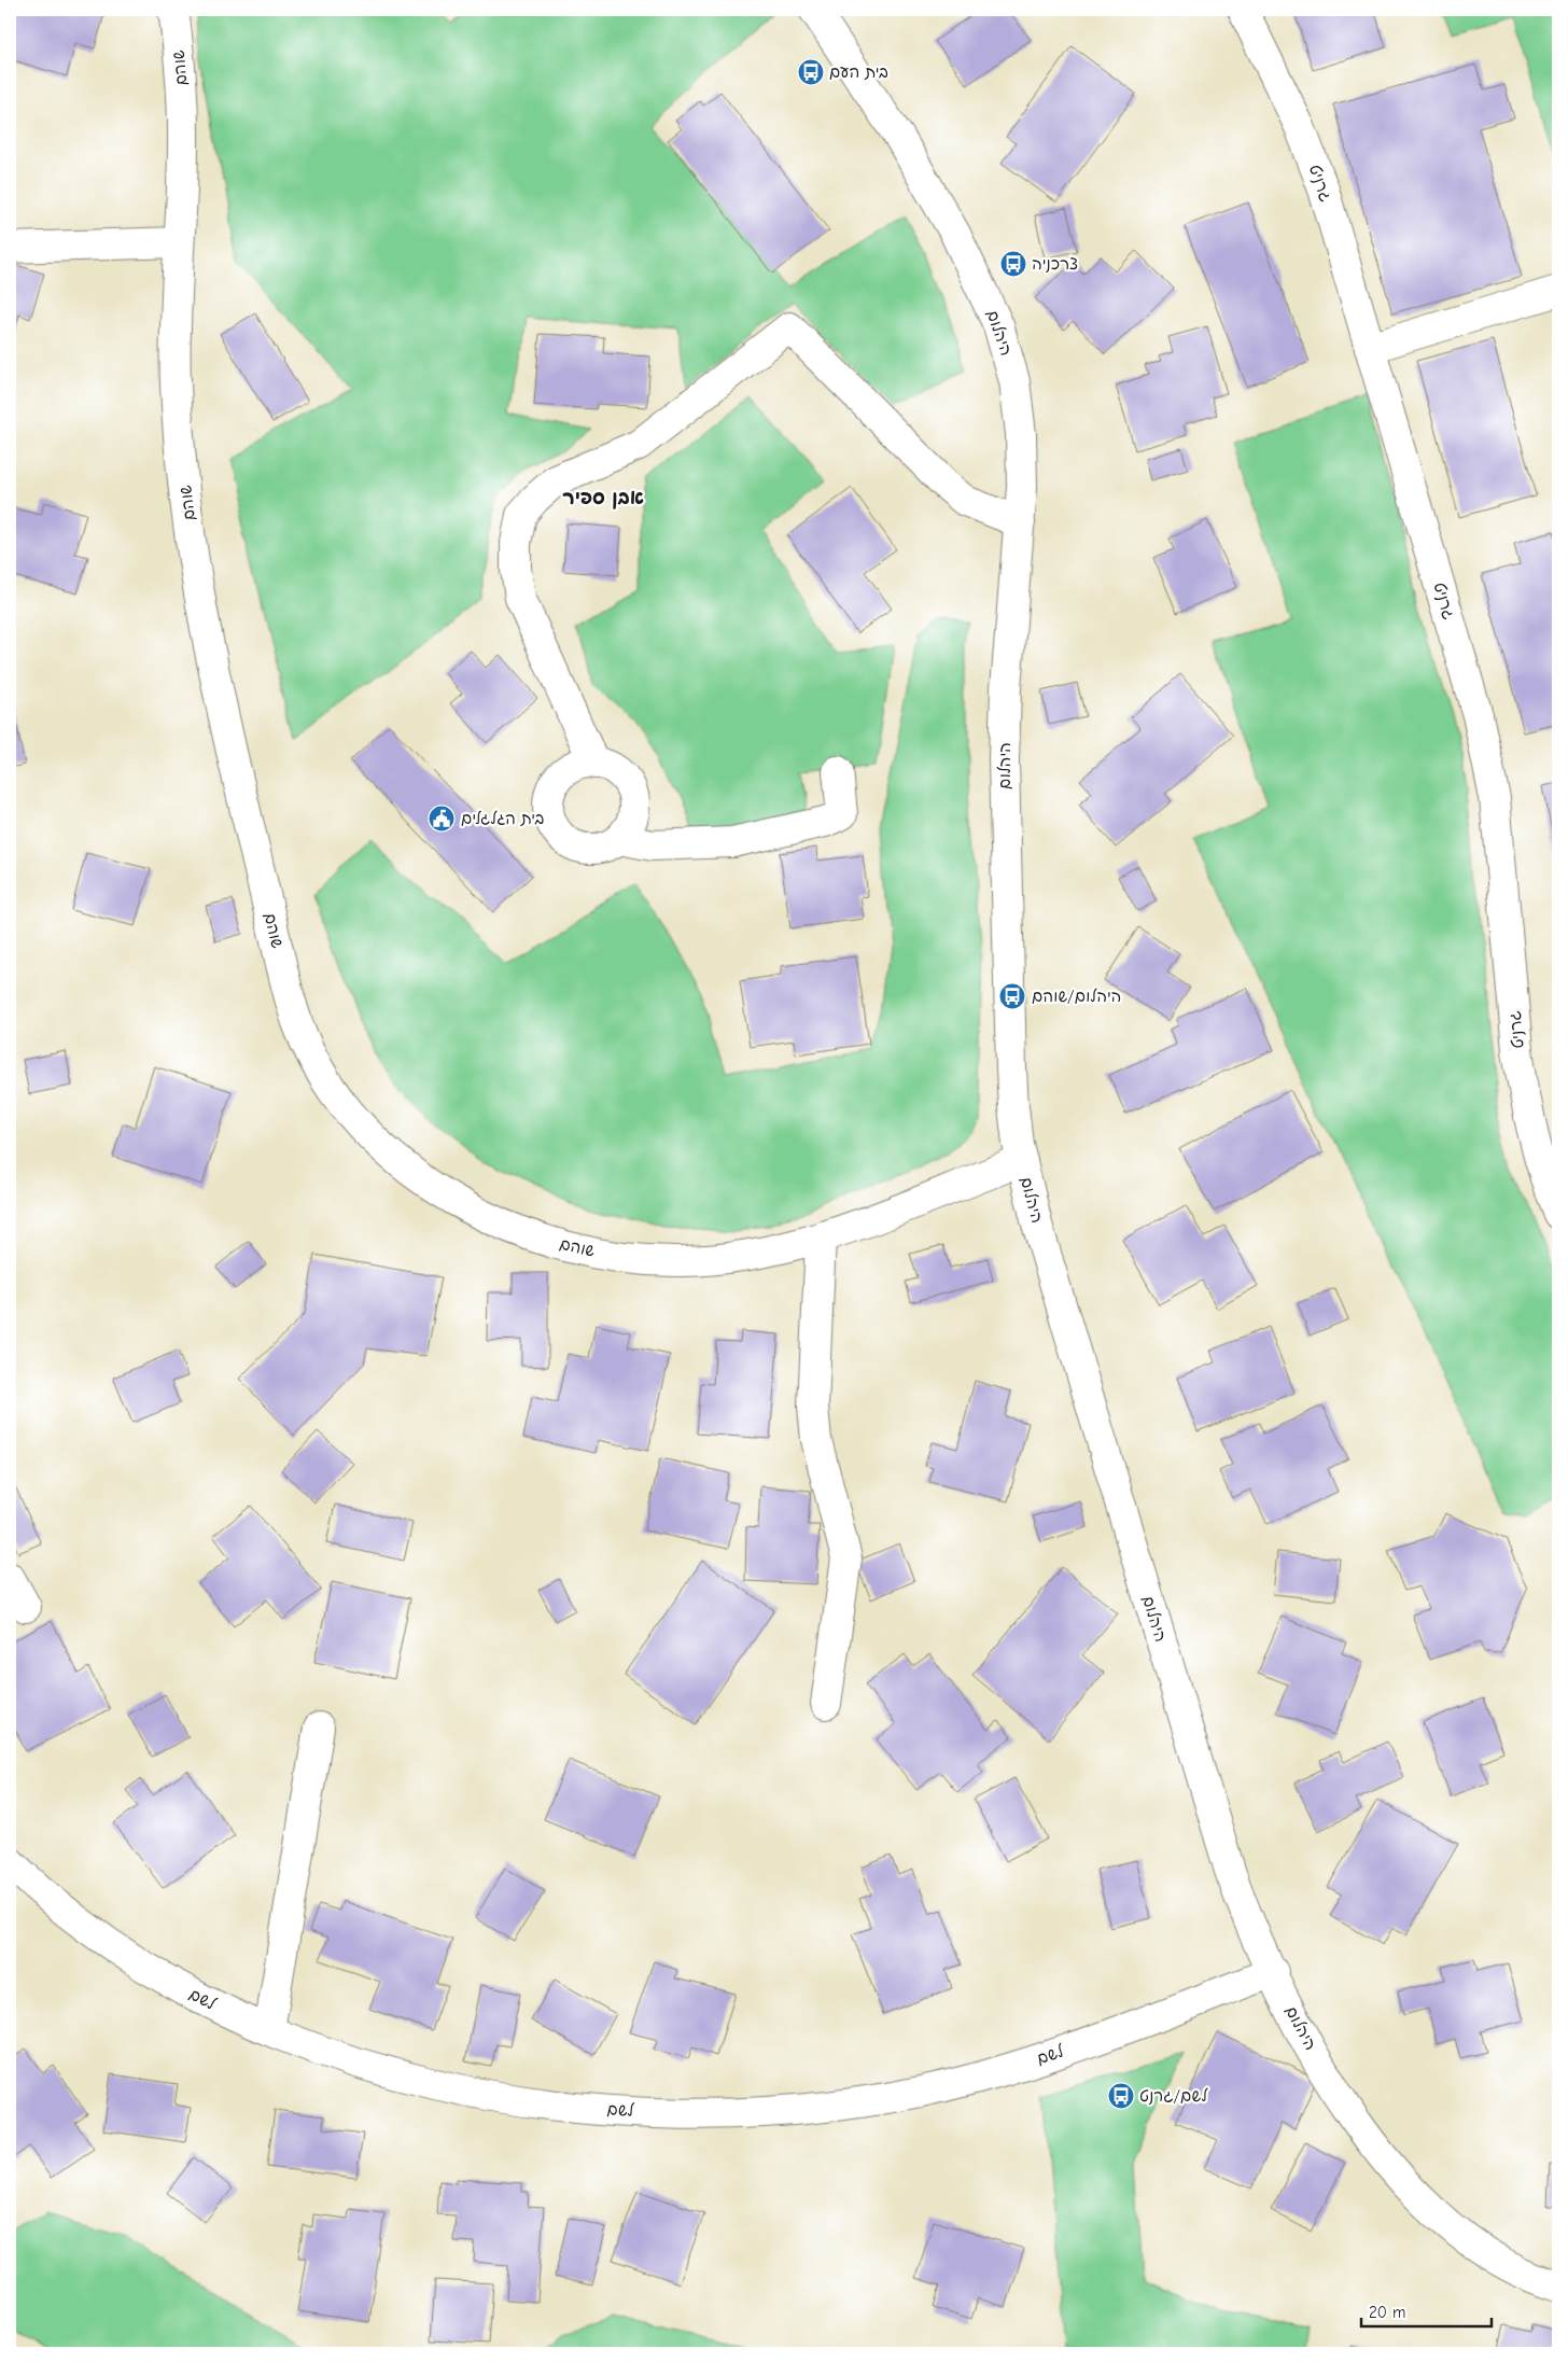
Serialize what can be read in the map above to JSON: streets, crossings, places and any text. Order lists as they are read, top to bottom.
{
  "streets": {
    "street": [
      "שוהם",
      "גרניט",
      "היהלום",
      "לשם"
    ]
  },
  "crossings": [
    ["שוהם", "היהלום"],
    ["היהלום", "לשם"]
  ],
  "districts": ["אבן ספיר"],
  "places": {
    "bus stop": [
      "בית העם",
      "צרכניה",
      "היהלום/שוהם",
      "לשם/גרנט"
    ],
    "public building": ["בית הגלגלים"]
  },
  "scale_bar": "20 m"
}
